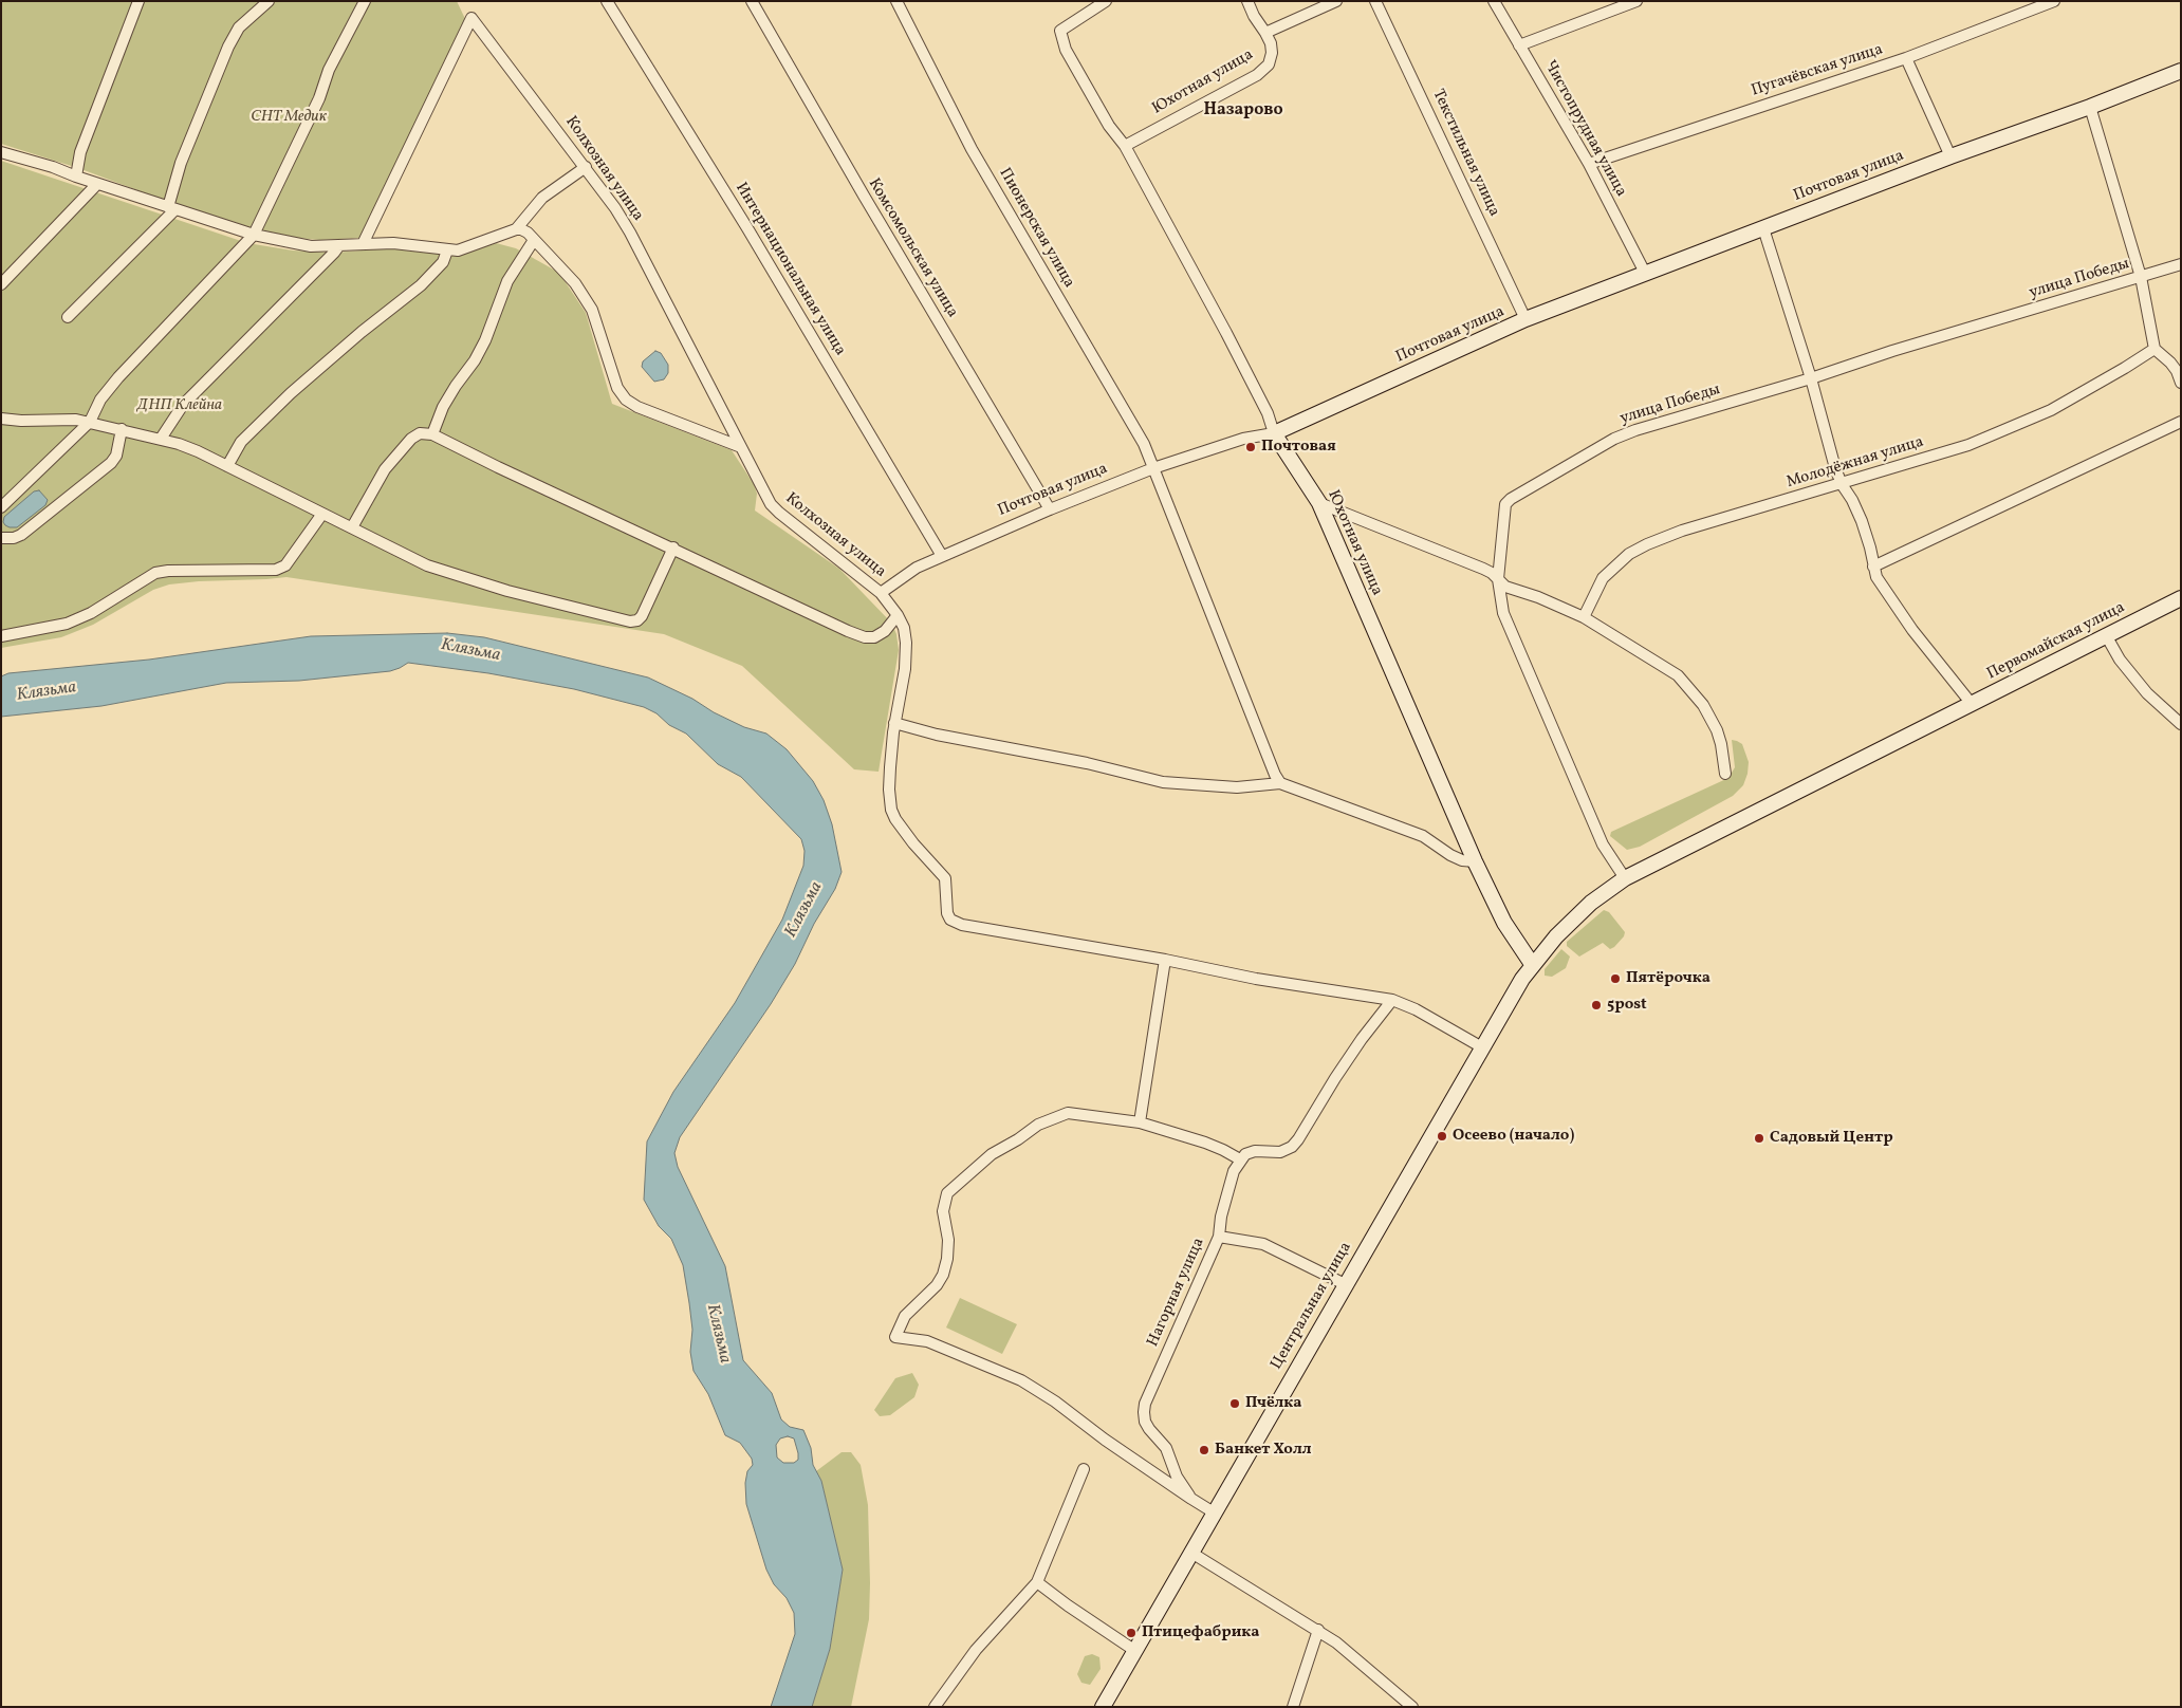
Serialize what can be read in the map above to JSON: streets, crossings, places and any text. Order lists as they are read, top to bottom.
{
  "streets": {
    "main road": [
      "Юхотная улица",
      "Почтовая улица",
      "Первомайская улица",
      "Центральная улица"
    ],
    "street": [
      "Пугачёвская улица",
      "Чистопрудная улица",
      "Текстильная улица",
      "Колхозная улица",
      "Пионерская улица",
      "Комсомольская улица",
      "Интернациональная улица",
      "улица Победы",
      "Молодёжная улица",
      "Нагорная улица"
    ]
  },
  "crossings": [
    ["Пугачёвская улица", "Чистопрудная улица"],
    ["Юхотная улица", "Почтовая улица"],
    ["Юхотная улица", "Центральная улица"],
    ["Чистопрудная улица", "Почтовая улица"],
    ["Текстильная улица", "Почтовая улица"],
    ["Колхозная улица", "Почтовая улица"],
    ["Почтовая улица", "Пионерская улица"],
    ["Почтовая улица", "Комсомольская улица"],
    ["Почтовая улица", "Интернациональная улица"],
    ["улица Победы", "Первомайская улица"],
    ["улица Победы", "Центральная улица"],
    ["Первомайская улица", "Центральная улица"]
  ],
  "districts": ["Назарово"],
  "water": ["Клязьма"],
  "parks": ["СНТ Медик", "ДНП Клейна"],
  "places": [
    "Почтовая",
    "Пятёрочка",
    "5post",
    "Осеево (начало)",
    "Садовый Центр",
    "Пчёлка",
    "Банкет Холл",
    "Птицефабрика"
  ]
}
